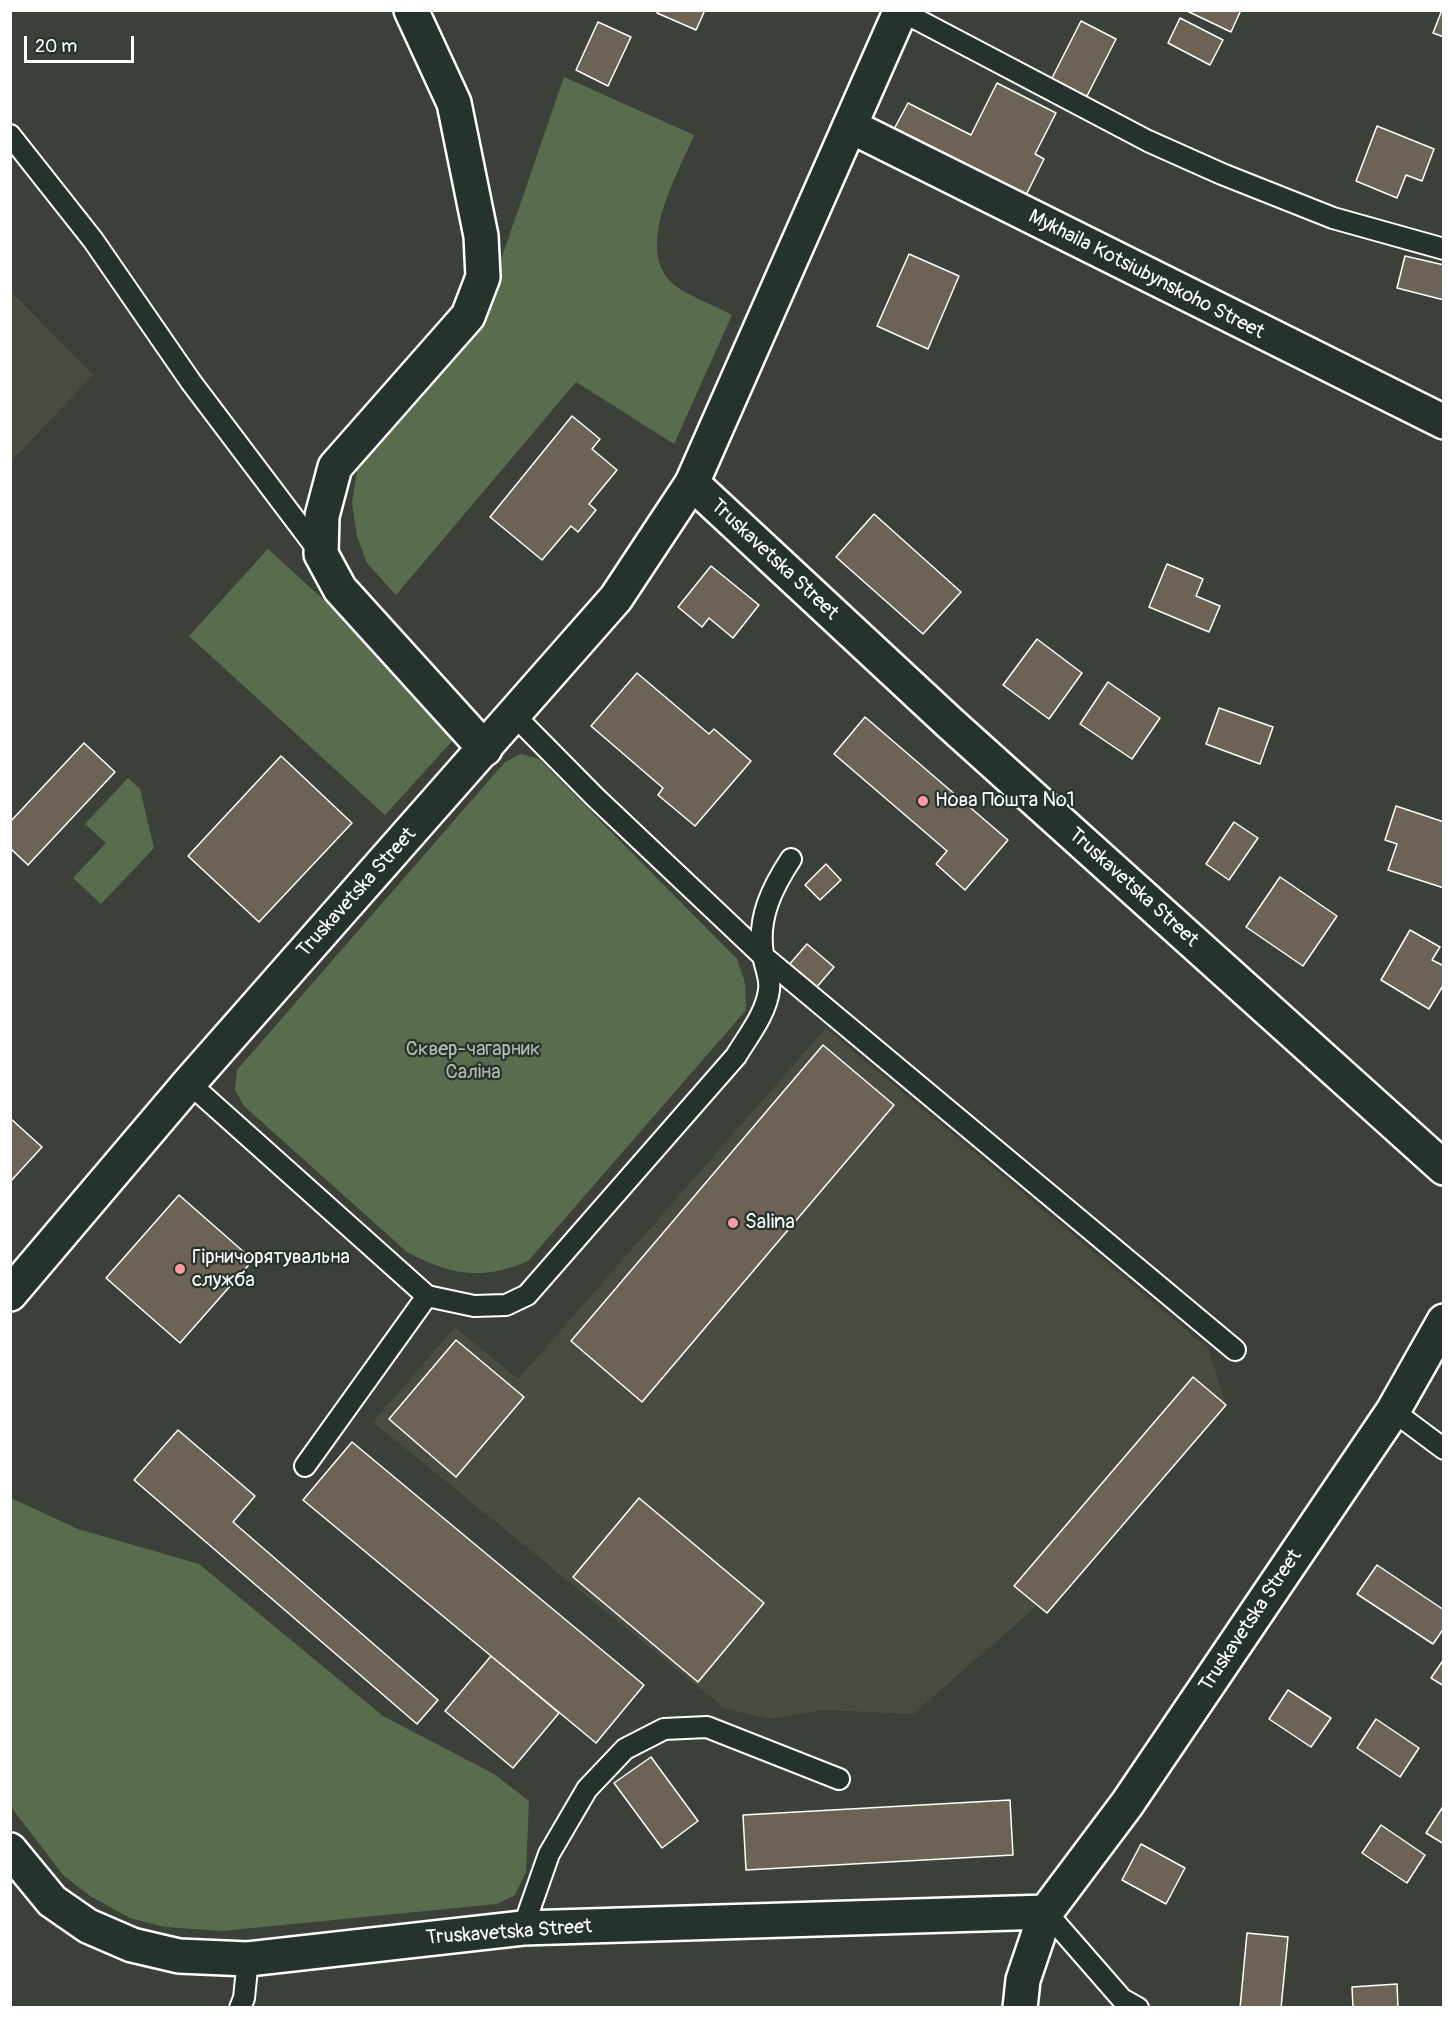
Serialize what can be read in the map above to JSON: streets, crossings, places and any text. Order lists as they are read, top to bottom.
{
  "streets": {
    "street": ["Mykhaila Kotsiubynskoho Street", "Truskavetska Street"]
  },
  "crossings": [
    ["Mykhaila Kotsiubynskoho Street", "Truskavetska Street"]
  ],
  "parks": ["Сквер-чагарник Саліна"],
  "places": ["Нова Пошта №1", "Salina", "Гірничорятувальна служба"],
  "scale_bar": "20 m"
}
